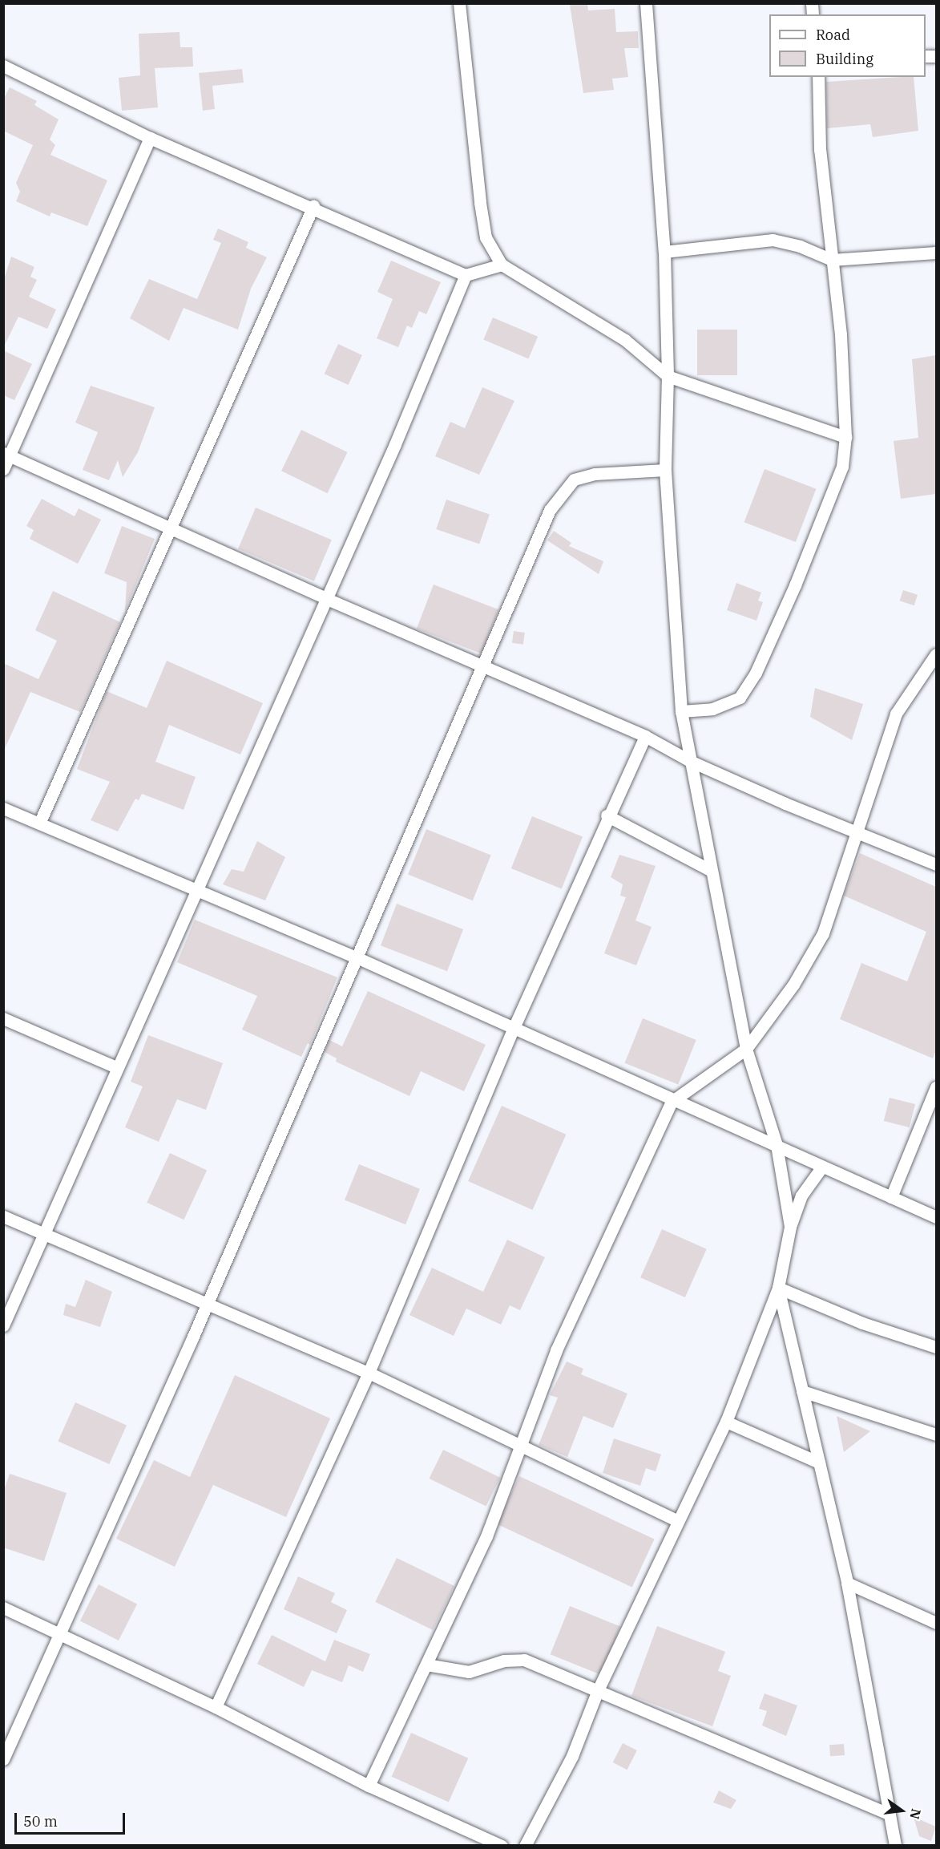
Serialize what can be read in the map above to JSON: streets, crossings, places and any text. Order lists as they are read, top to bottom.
{
  "legend": ["Road", "Building"],
  "scale_bar": "50 m",
  "north": "right"
}
